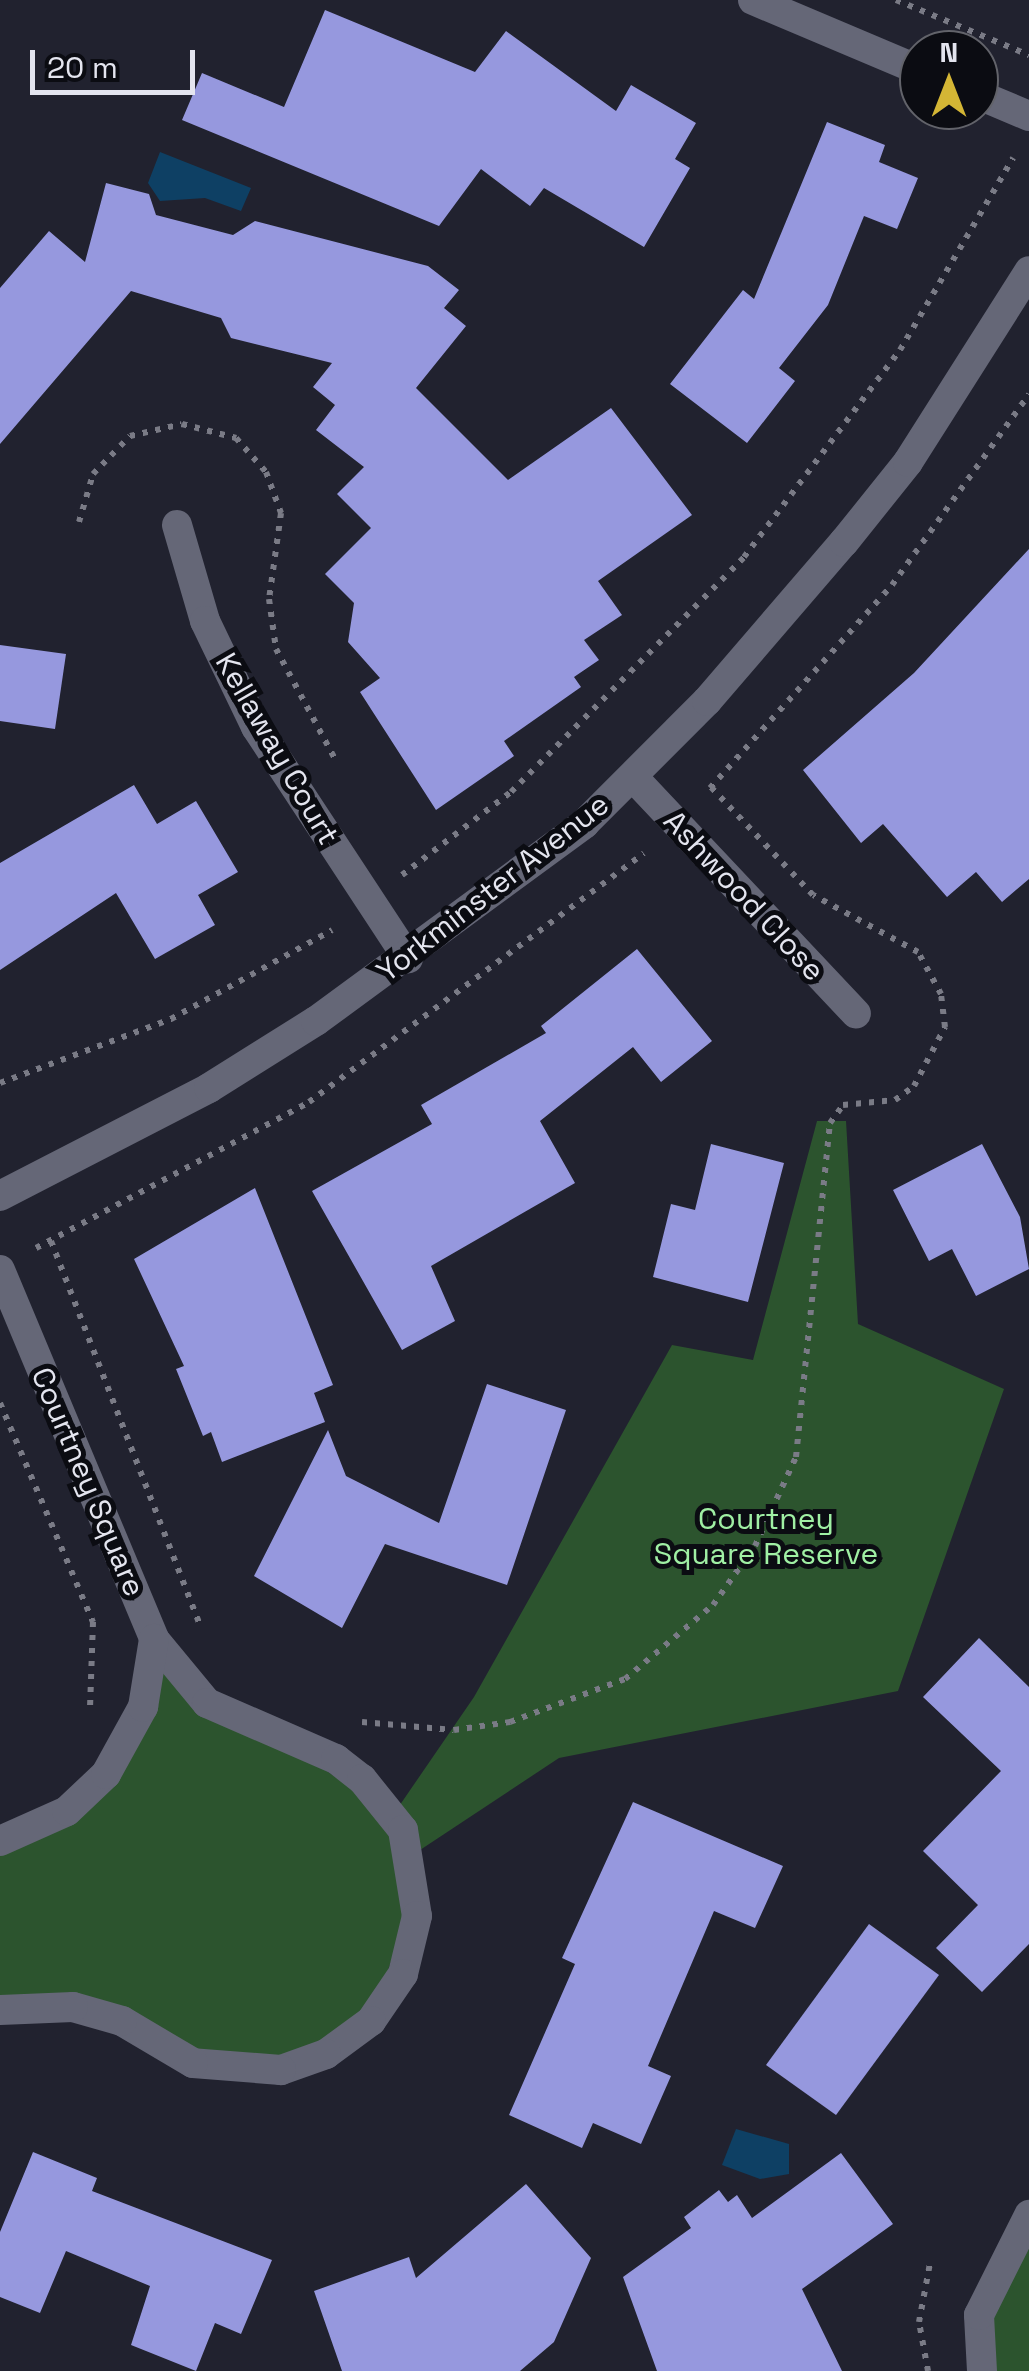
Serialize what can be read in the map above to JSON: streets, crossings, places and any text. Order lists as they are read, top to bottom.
{
  "streets": {
    "street": [
      "Kellaway Court",
      "Yorkminster Avenue",
      "Ashwood Close",
      "Courtney Square"
    ]
  },
  "crossings": [
    ["Kellaway Court", "Yorkminster Avenue"],
    ["Yorkminster Avenue", "Ashwood Close"]
  ],
  "parks": ["Courtney Square Reserve"],
  "scale_bar": "20 m",
  "north": "top"
}
